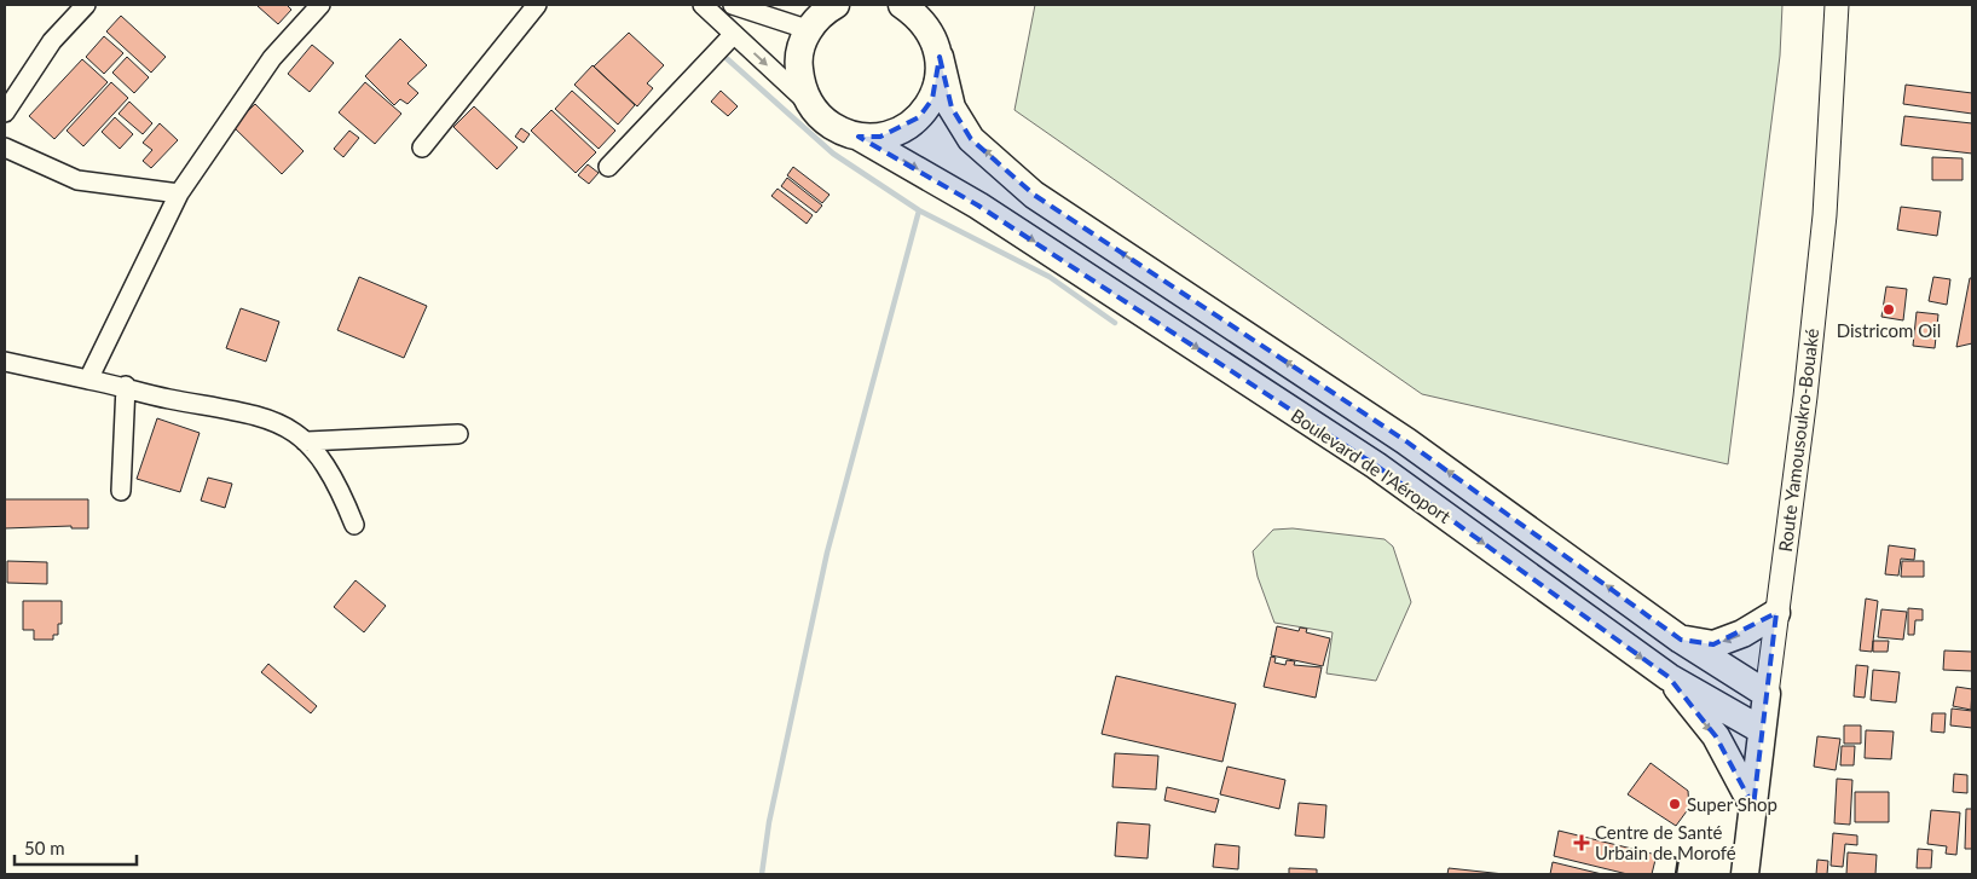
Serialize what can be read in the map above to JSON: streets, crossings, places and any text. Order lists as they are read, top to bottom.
{
  "streets": {
    "highway": ["Route Yamousoukro-Bouaké", "Boulevard de l'Aéroport"]
  },
  "crossings": [
    ["Route Yamousoukro-Bouaké", "Boulevard de l'Aéroport"]
  ],
  "places": {
    "other": ["Districom Oil", "Super Shop"],
    "health": ["Centre de Santé Urbain de Morofé"]
  },
  "scale_bar": "50 m"
}
